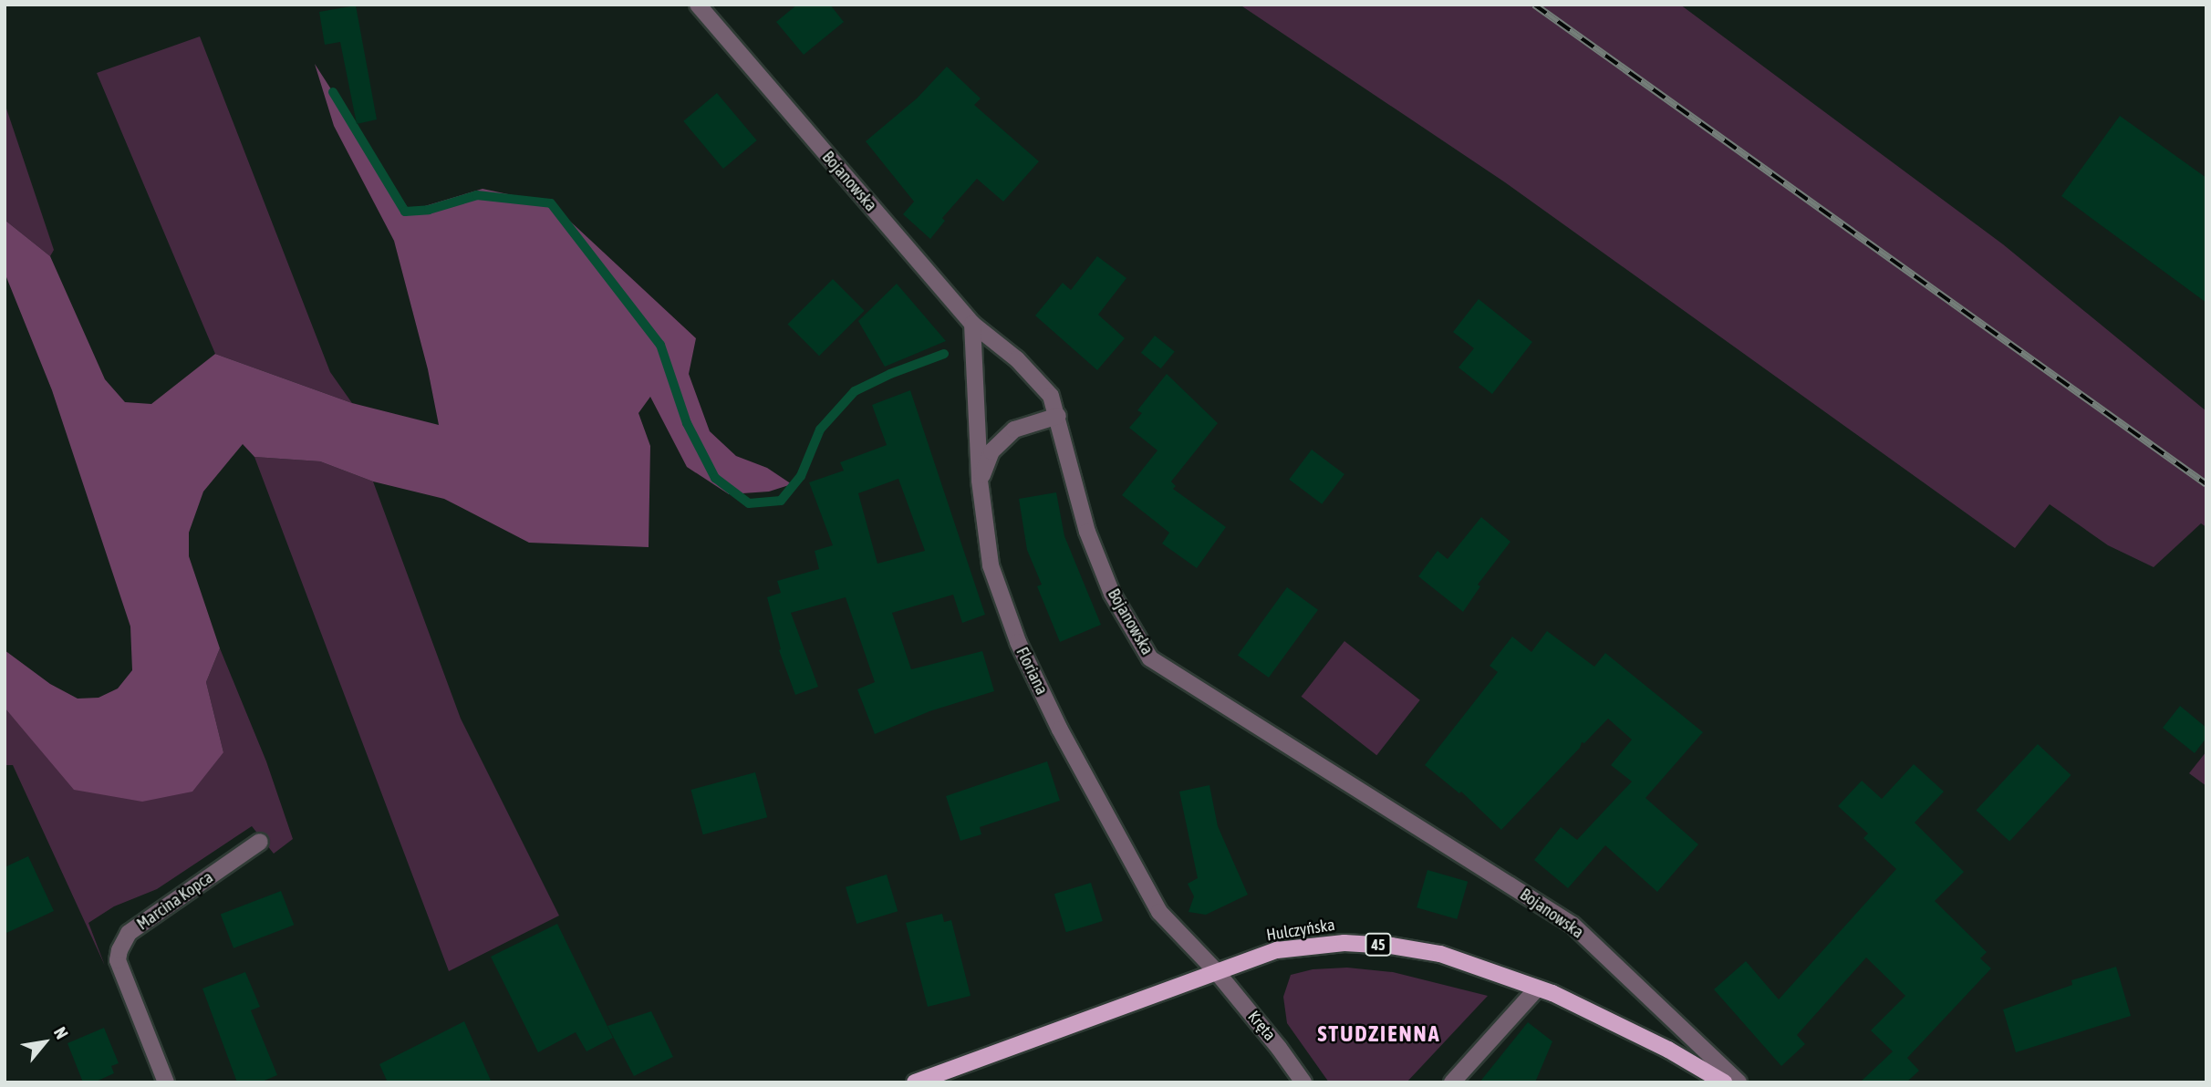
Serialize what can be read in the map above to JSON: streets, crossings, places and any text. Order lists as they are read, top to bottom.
{
  "streets": {
    "main road": ["Hulczyńska", "45"],
    "street": [
      "Bojanowska",
      "Floriana",
      "Marcina Kopca",
      "Kręta"
    ]
  },
  "crossings": [
    ["Bojanowska", "Floriana"],
    ["Floriana", "Hulczyńska"],
    ["Floriana", "Kręta"],
    ["Hulczyńska", "Kręta"]
  ],
  "districts": ["STUDZIENNA"],
  "north": "top right"
}
